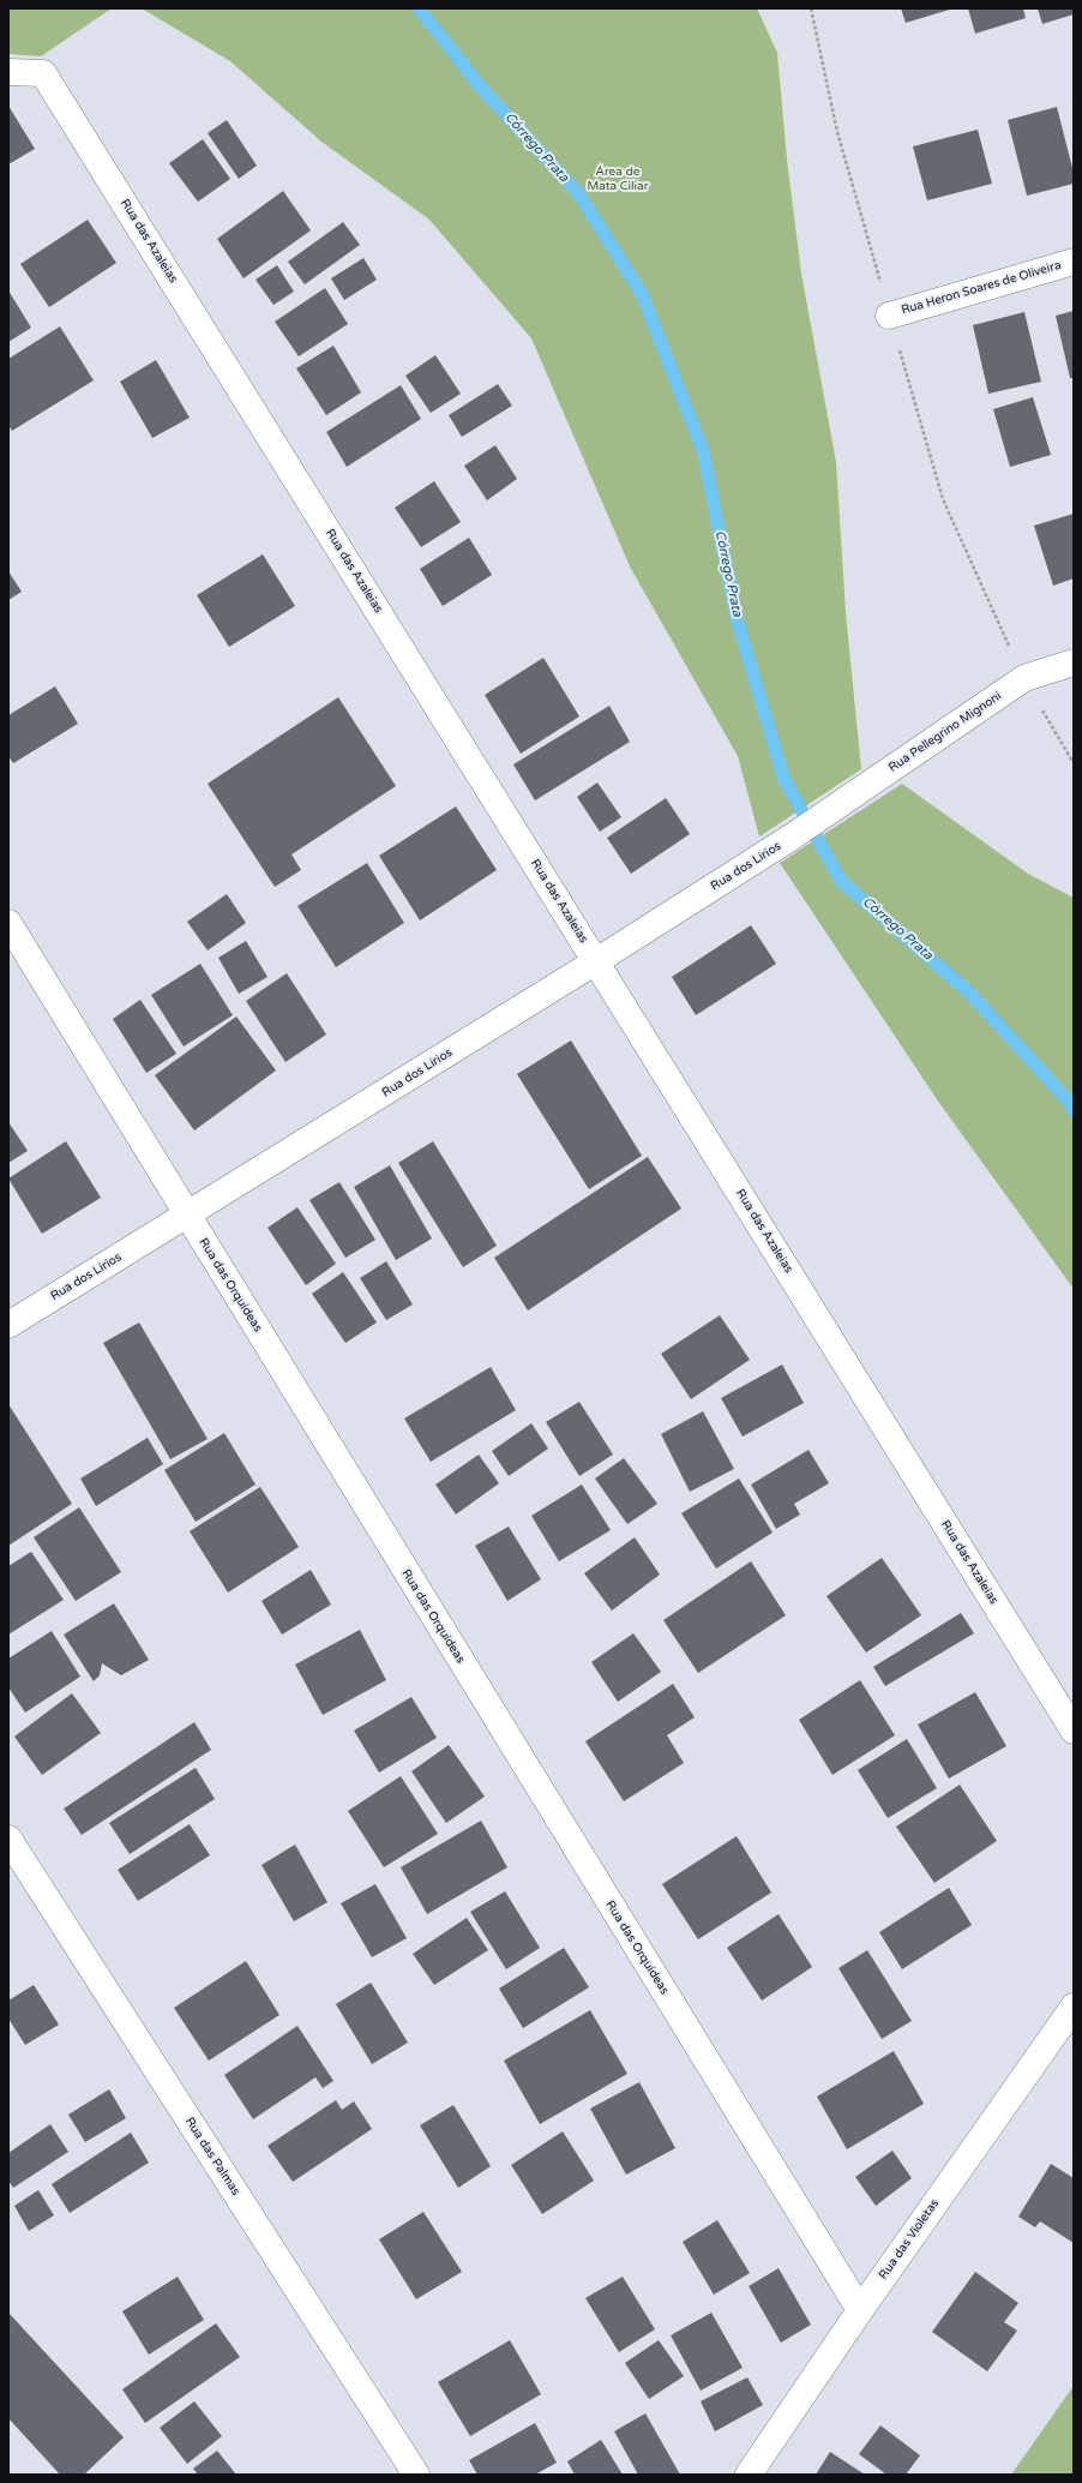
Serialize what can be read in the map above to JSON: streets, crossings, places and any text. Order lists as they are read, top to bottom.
{
  "streets": {
    "street": [
      "Rua das Azaleias",
      "Rua Heron Soares de Oliveira",
      "Rua Pellegrino Mignoni",
      "Rua dos Lírios",
      "Rua das Orquídeas",
      "Rua das Palmas",
      "Rua das Violetas"
    ]
  },
  "crossings": [
    ["Rua das Azaleias", "Rua dos Lírios"],
    ["Rua Pellegrino Mignoni", "Rua dos Lírios"],
    ["Rua dos Lírios", "Rua das Orquídeas"],
    ["Rua das Orquídeas", "Rua das Violetas"]
  ],
  "water": ["Córrego Prata"],
  "parks": ["Área de Mata Ciliar"]
}
